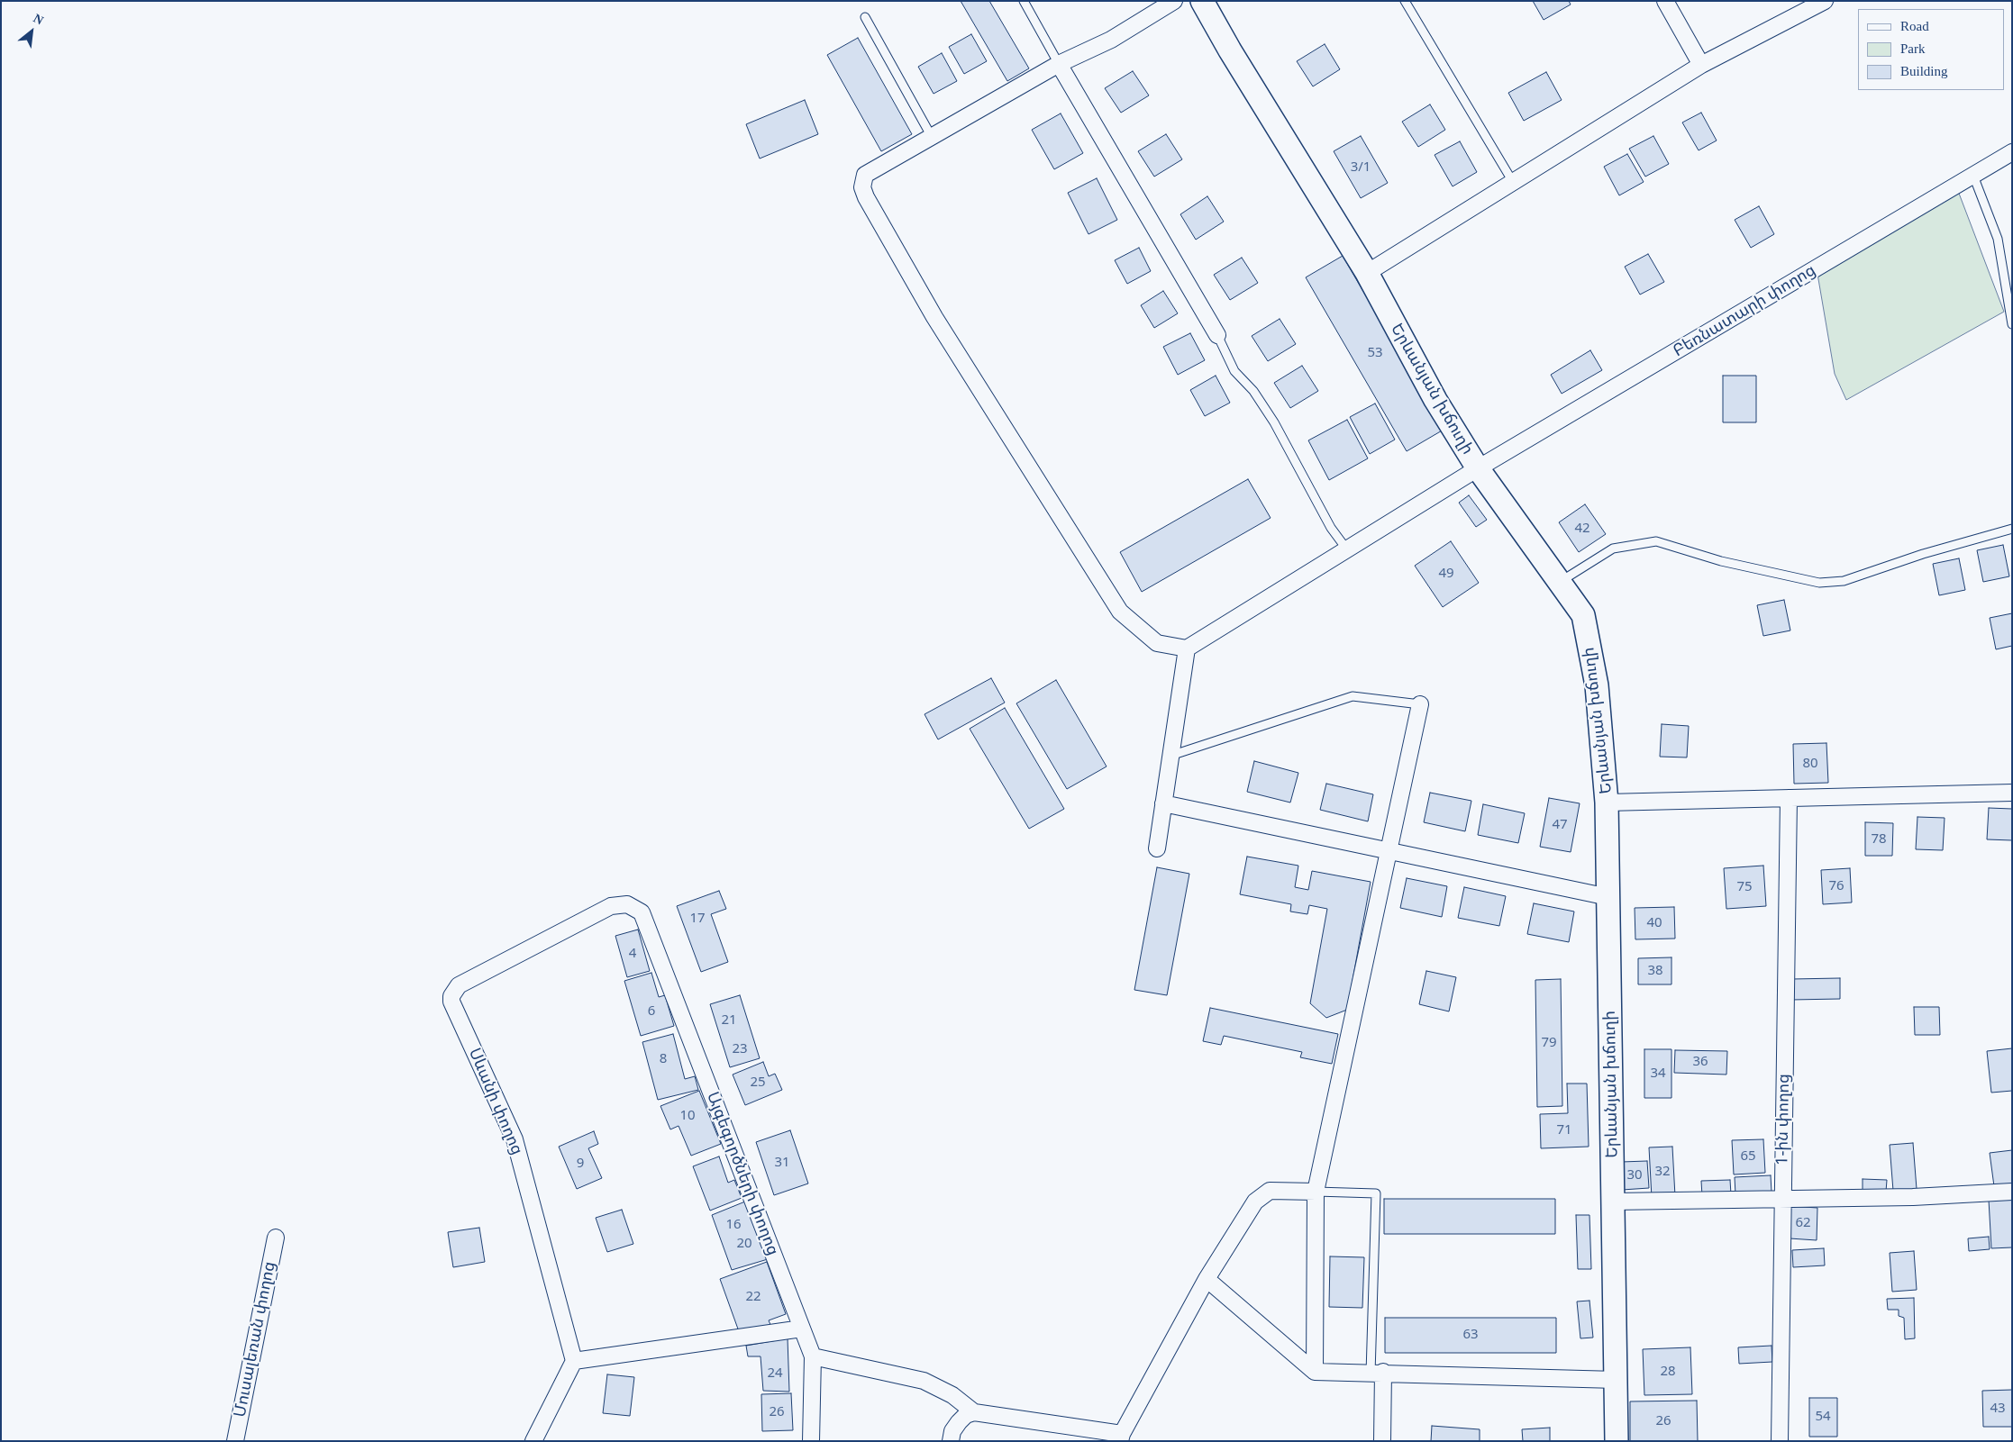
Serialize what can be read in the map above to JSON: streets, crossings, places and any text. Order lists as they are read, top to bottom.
{
  "streets": {
    "main road": ["Երևանյան խճուղի"],
    "street": [
      "Բեռնատարի փողոց",
      "Սևանի փողոց",
      "1-ին փողոց",
      "Այգեգործների փողոց",
      "Մուսալեռան փողոց"
    ]
  },
  "crossings": [
    ["Բեռնատարի փողոց", "Երևանյան խճուղի"],
    ["Սևանի փողոց", "Այգեգործների փողոց"]
  ],
  "house_numbers": [
    "3/1",
    "53",
    "42",
    "49",
    "80",
    "47",
    "78",
    "76",
    "75",
    "17",
    "40",
    "4",
    "38",
    "6",
    "21",
    "79",
    "23",
    "8",
    "36",
    "34",
    "25",
    "10",
    "71",
    "65",
    "31",
    "9",
    "32",
    "30",
    "62",
    "16",
    "20",
    "22",
    "63",
    "28",
    "24",
    "43",
    "26",
    "54",
    "26"
  ],
  "legend": ["Road", "Park", "Building"],
  "north": "top right"
}
